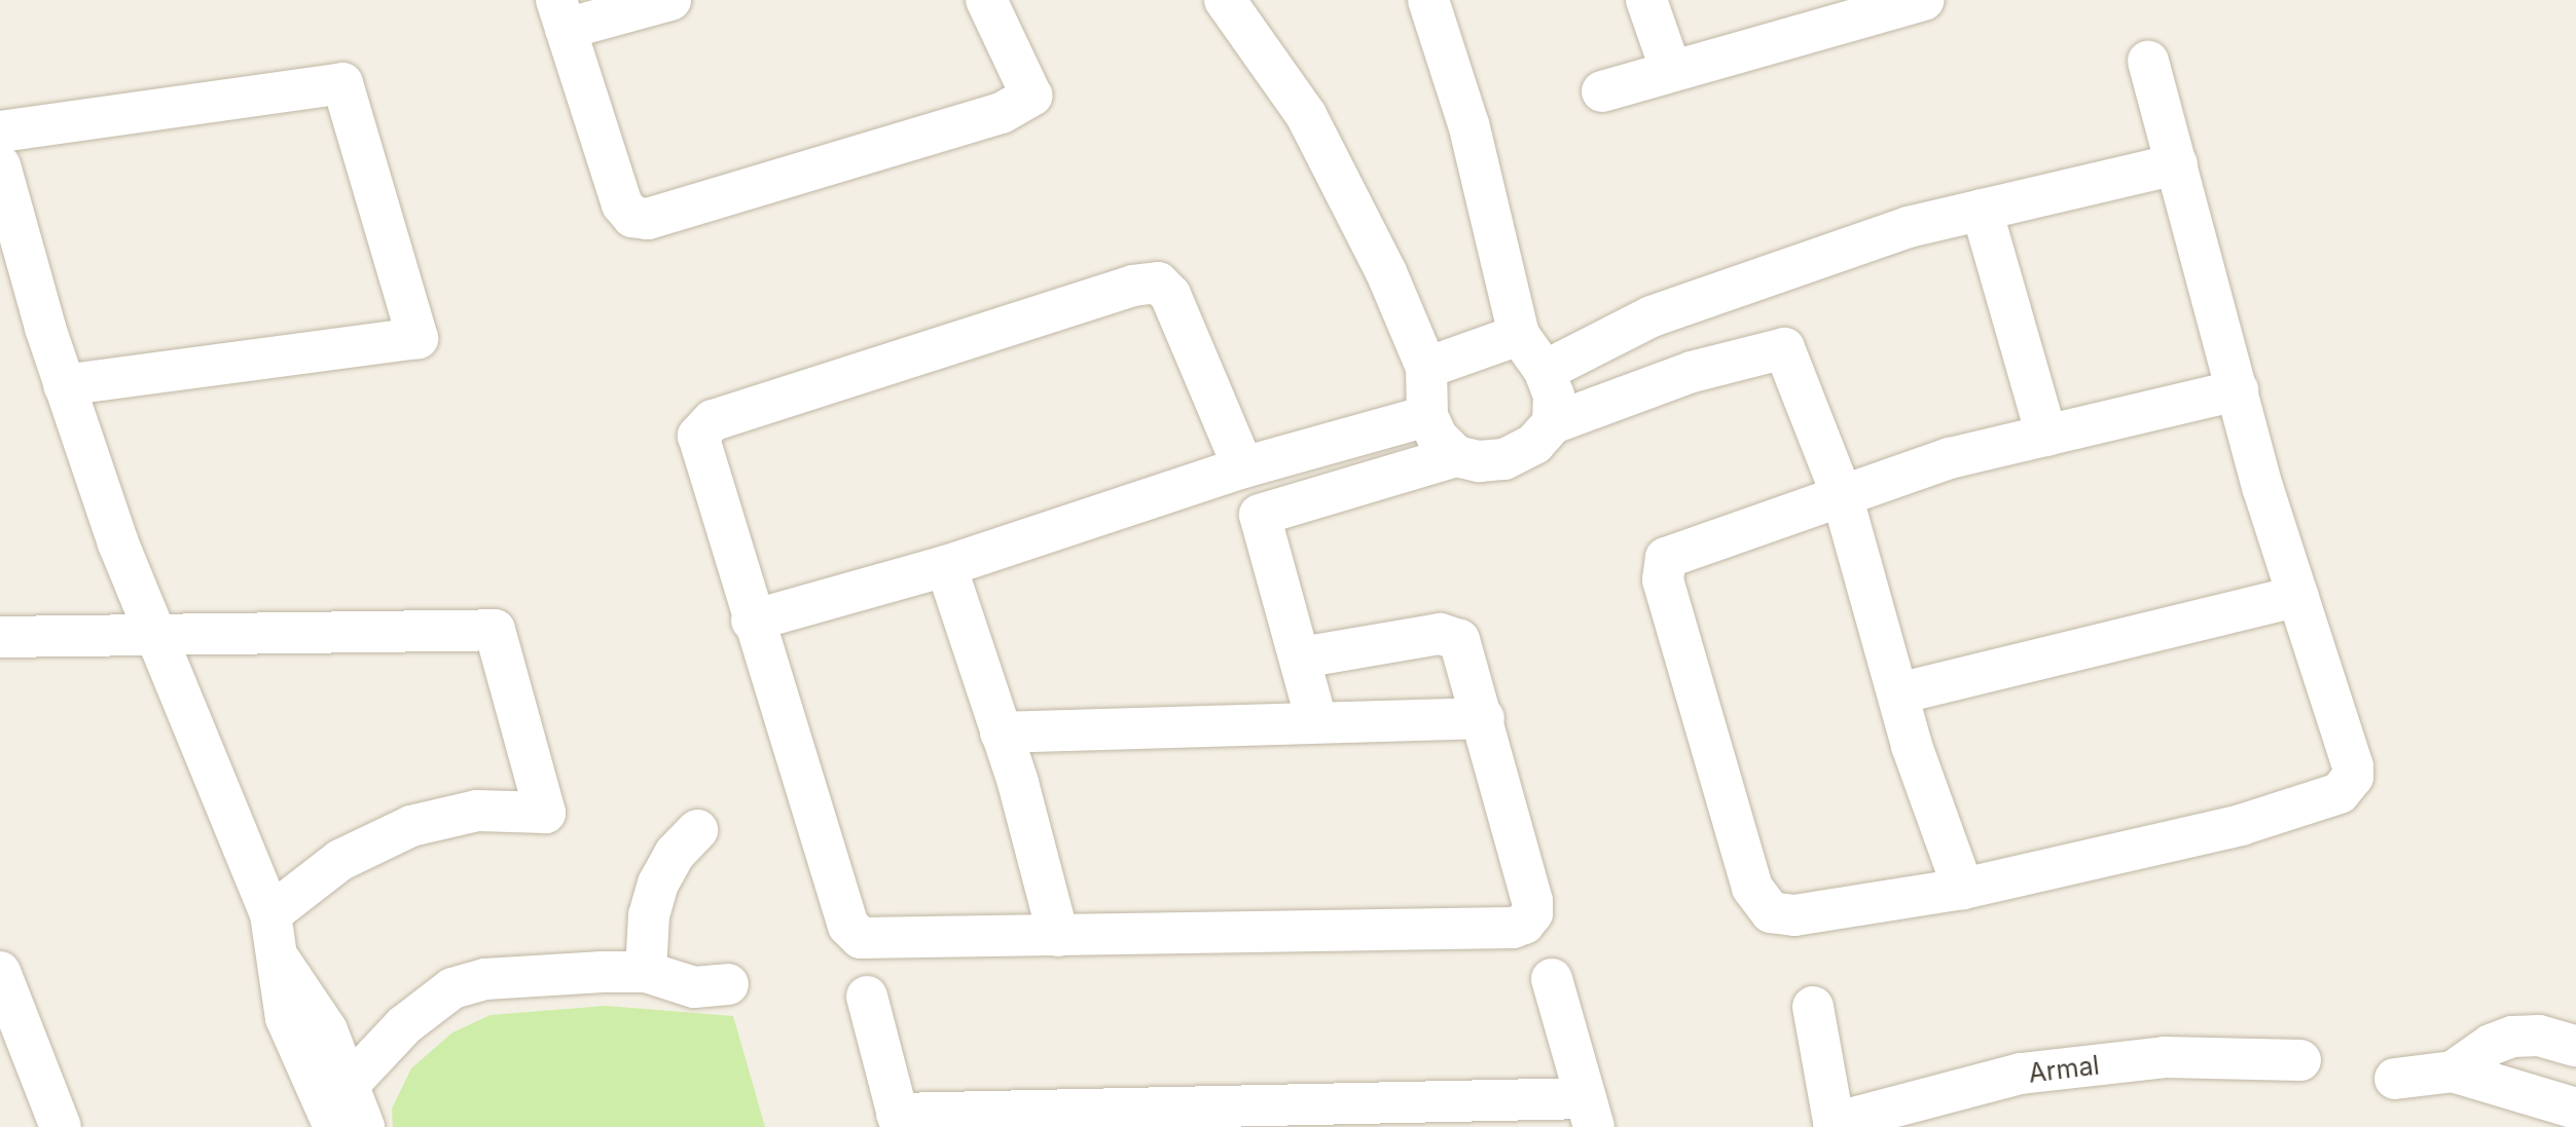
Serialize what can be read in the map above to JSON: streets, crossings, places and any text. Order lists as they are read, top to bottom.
{
  "streets": {
    "street": ["Armal"]
  }
}
